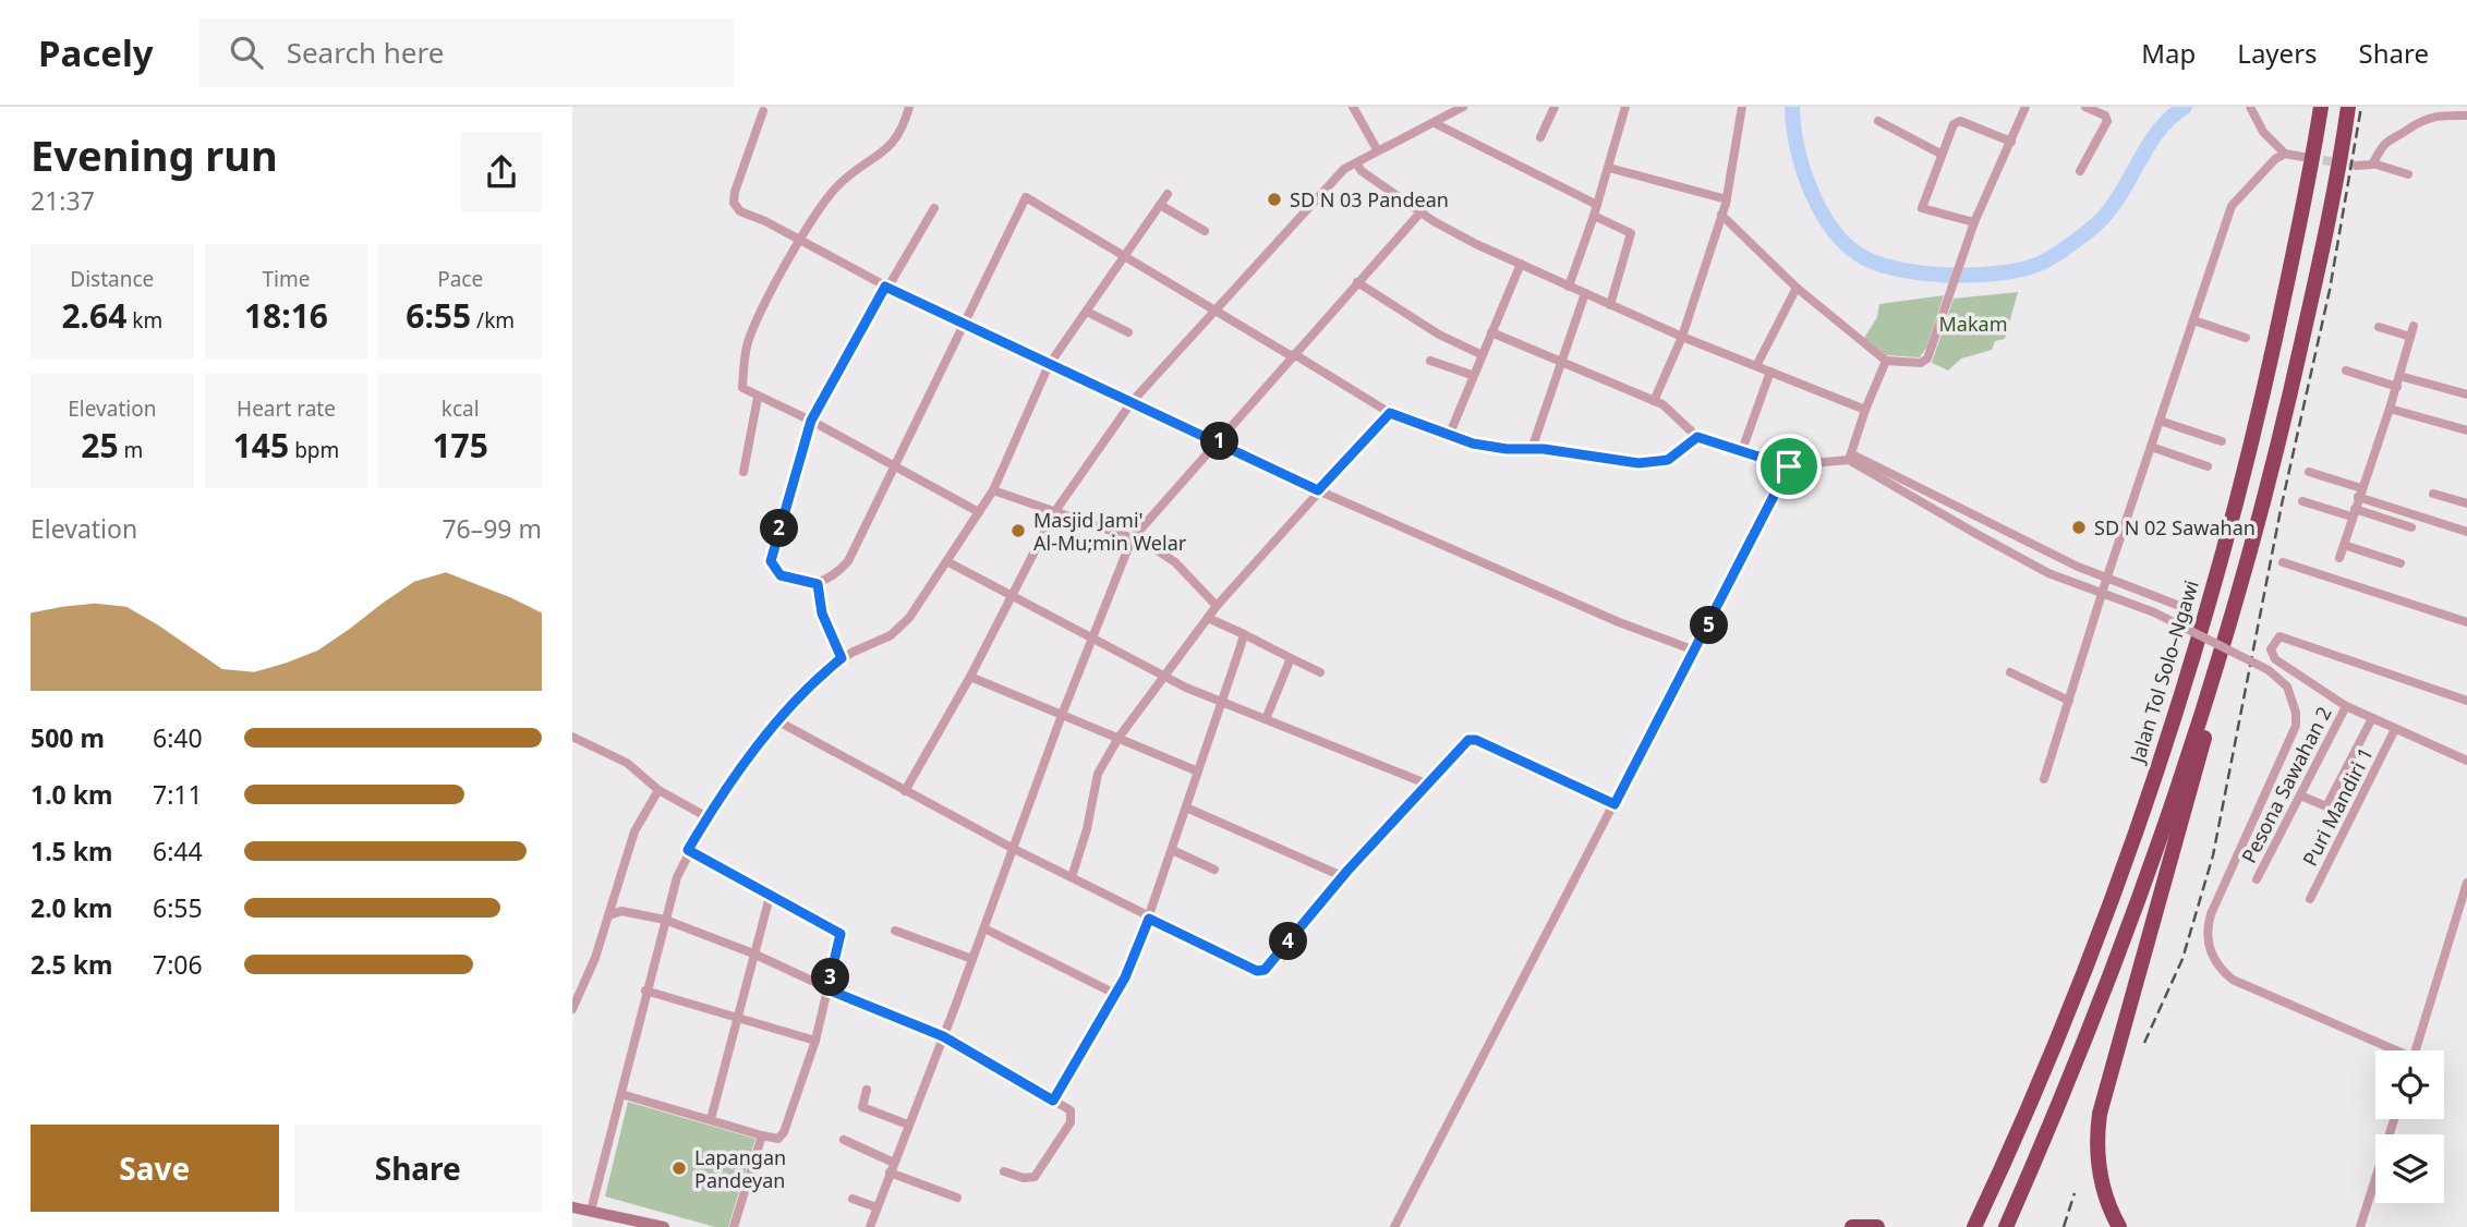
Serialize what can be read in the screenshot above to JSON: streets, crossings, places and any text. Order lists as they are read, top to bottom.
{
  "streets": {
    "highway": ["Jalan Tol Solo–Ngawi"],
    "street": ["Pesona Sawahan 2", "Puri Mandiri 1"]
  },
  "parks": ["Makam"],
  "places": [
    "SD N 03 Pandean",
    "SD N 02 Sawahan",
    "Masjid Jami' Al-Mu;min Welar",
    "Lapangan Pandeyan"
  ],
  "page": {
    "header": "Pacely",
    "search": "Search here",
    "nav": ["Map", "Layers", "Share"],
    "heading": ["Evening run", "21:37"],
    "stats": [
      ["Distance", "2.64 km"],
      ["Time", "18:16"],
      ["Pace", "6:55 /km"],
      ["Elevation", "25 m"],
      ["Heart rate", "145 bpm"],
      ["kcal", "175"]
    ],
    "pins": [
      "1",
      "2",
      "5",
      "4",
      "3"
    ],
    "chart": ["Elevation", "76–99 m"],
    "list": [
      {
        "name": "500 m",
        "note": "6:40"
      },
      {
        "name": "1.0 km",
        "note": "7:11"
      },
      {
        "name": "1.5 km",
        "note": "6:44"
      },
      {
        "name": "2.0 km",
        "note": "6:55"
      },
      {
        "name": "2.5 km",
        "note": "7:06"
      }
    ],
    "buttons": ["Save", "Share"]
  }
}
